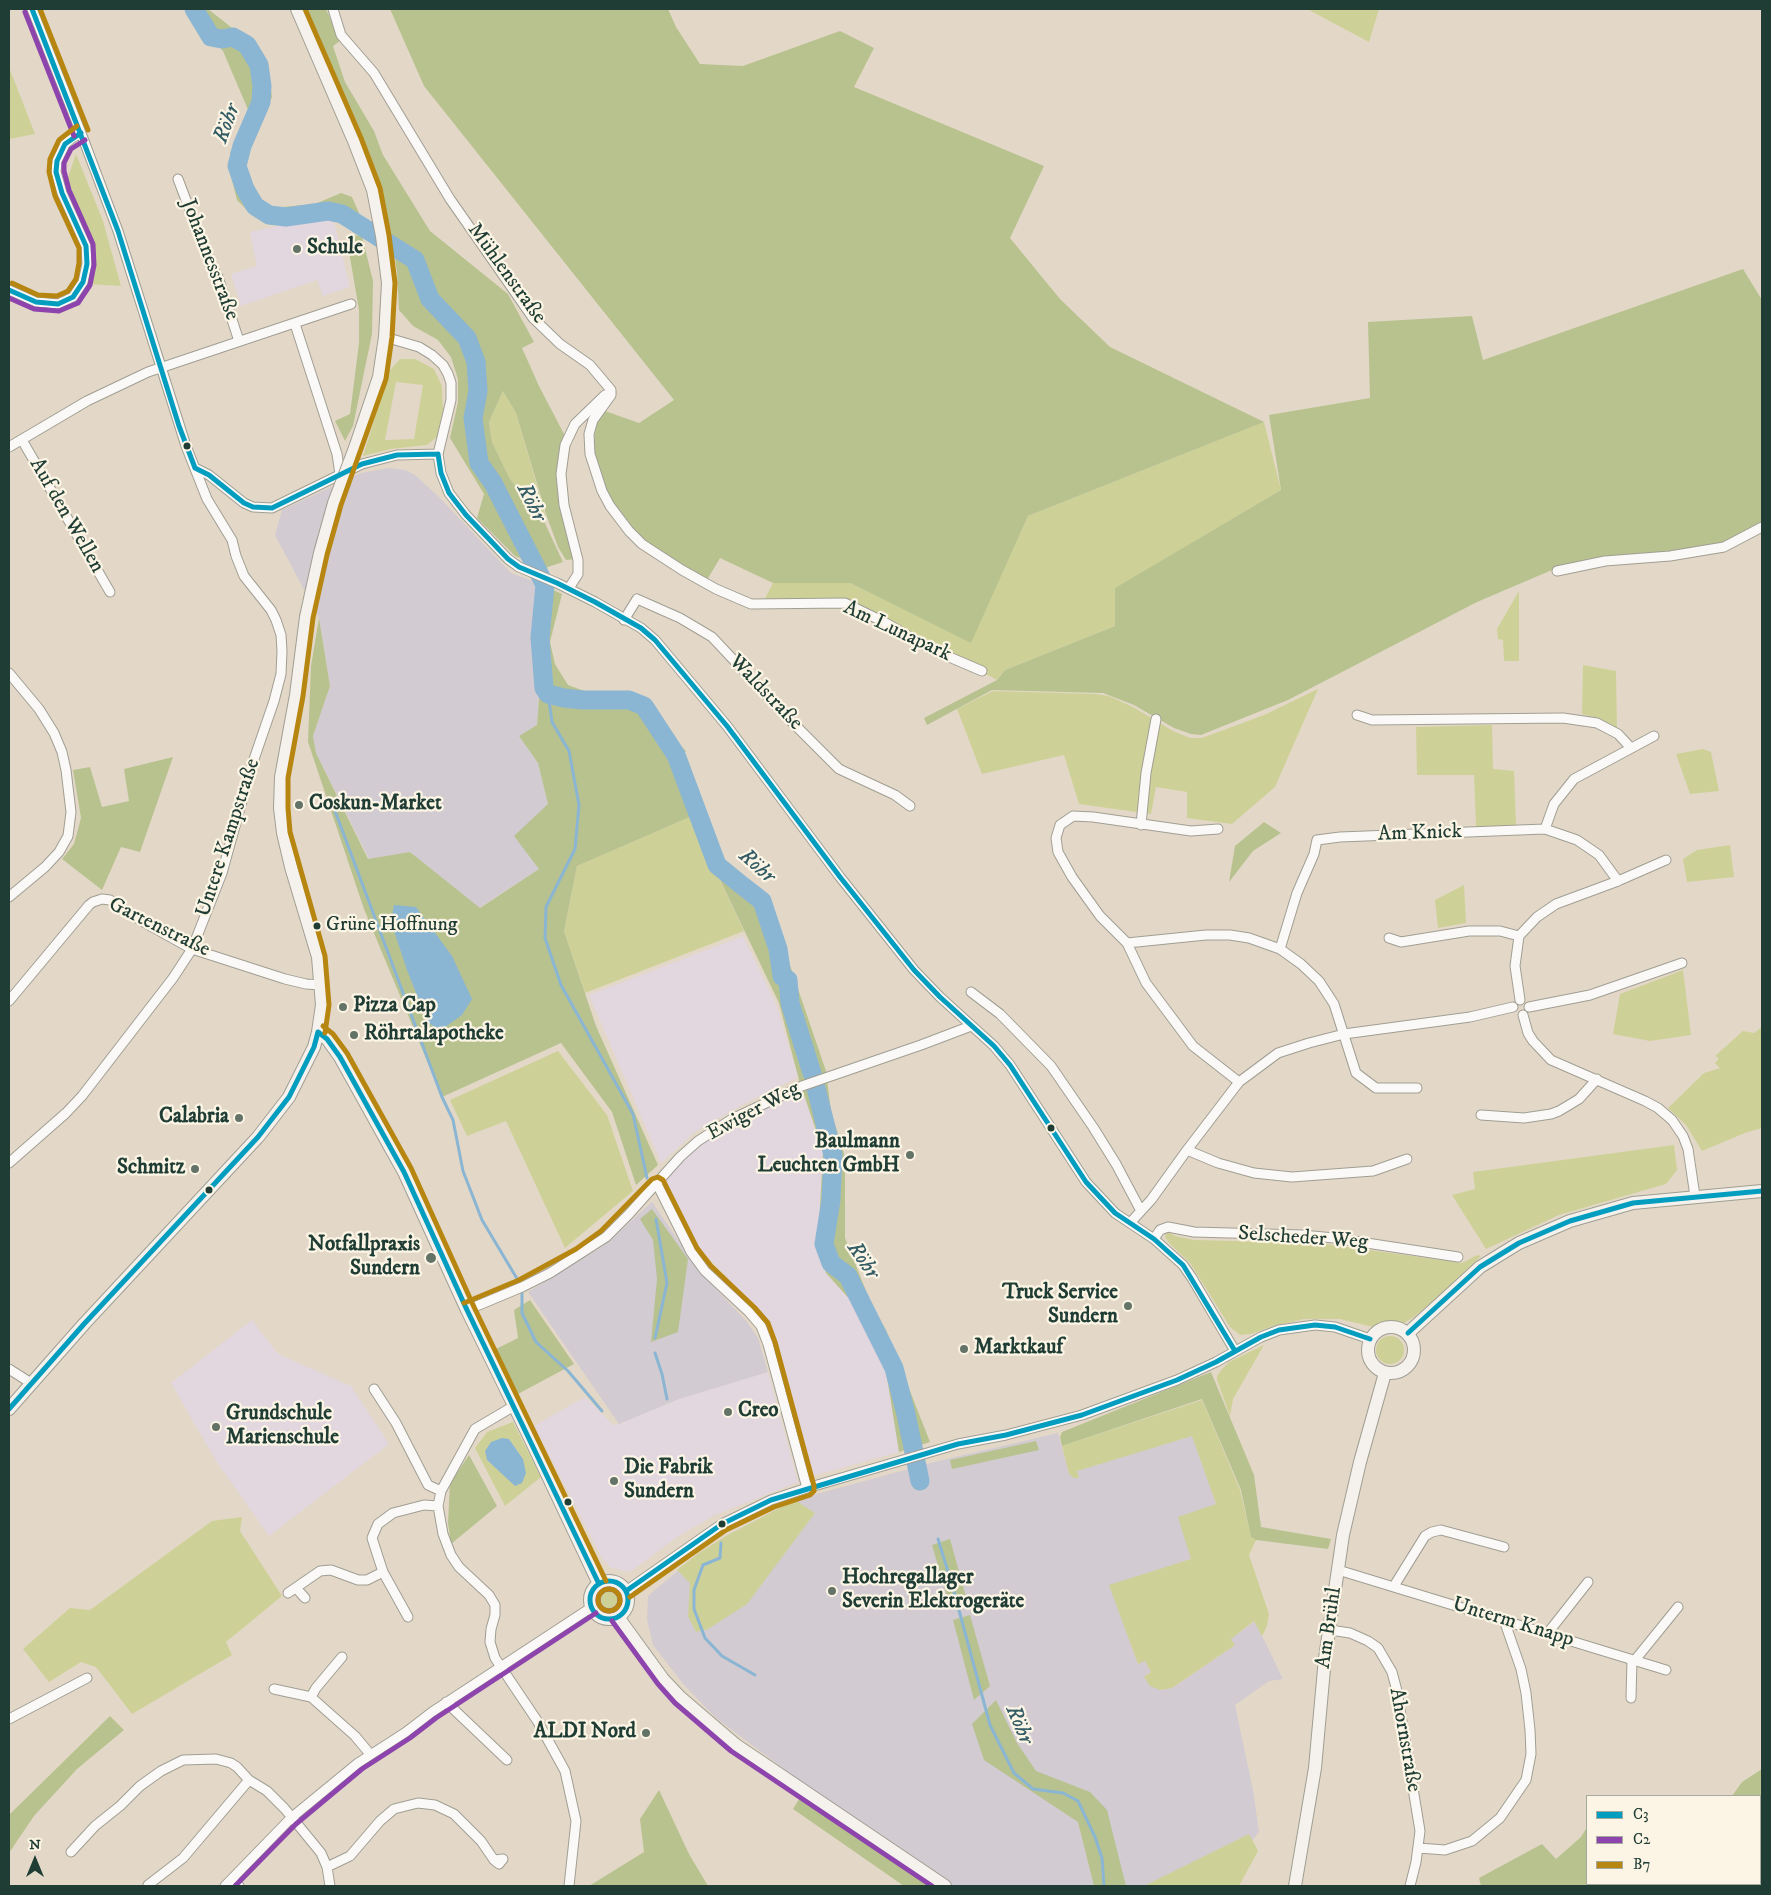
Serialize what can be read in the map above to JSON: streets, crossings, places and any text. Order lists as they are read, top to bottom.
{
  "streets": {
    "main road": ["Am Brühl"],
    "street": [
      "Johannesstraße",
      "Mühlenstraße",
      "Auf den Wellen",
      "Am Lunapark",
      "Waldstraße",
      "Am Knick",
      "Untere Kampstraße",
      "Gartenstraße",
      "Ewiger Weg",
      "Selscheder Weg",
      "Unterm Knapp",
      "Ahornstraße"
    ]
  },
  "crossings": [
    ["Johannesstraße", "Auf den Wellen"],
    ["Johannesstraße", "Untere Kampstraße"],
    ["Mühlenstraße", "Am Lunapark"],
    ["Untere Kampstraße", "Gartenstraße"],
    ["Unterm Knapp", "Am Brühl"],
    ["Am Brühl", "Ahornstraße"]
  ],
  "water": ["Röhr"],
  "places": [
    "Schule",
    "Coskun-Market",
    "Grüne Hoffnung",
    "Pizza Cap",
    "Röhrtalapotheke",
    "Calabria",
    "Baulmann Leuchten GmbH",
    "Schmitz",
    "Notfallpraxis Sundern",
    "Truck Service Sundern",
    "Marktkauf",
    "Creo",
    "Grundschule Marienschule",
    "Die Fabrik Sundern",
    "Hochregallager Severin Elektrogeräte",
    "ALDI Nord"
  ],
  "lines": ["transit line C3", "transit line B7", "transit line C2"],
  "legend": ["C3", "C2", "B7"],
  "north": "top"
}
